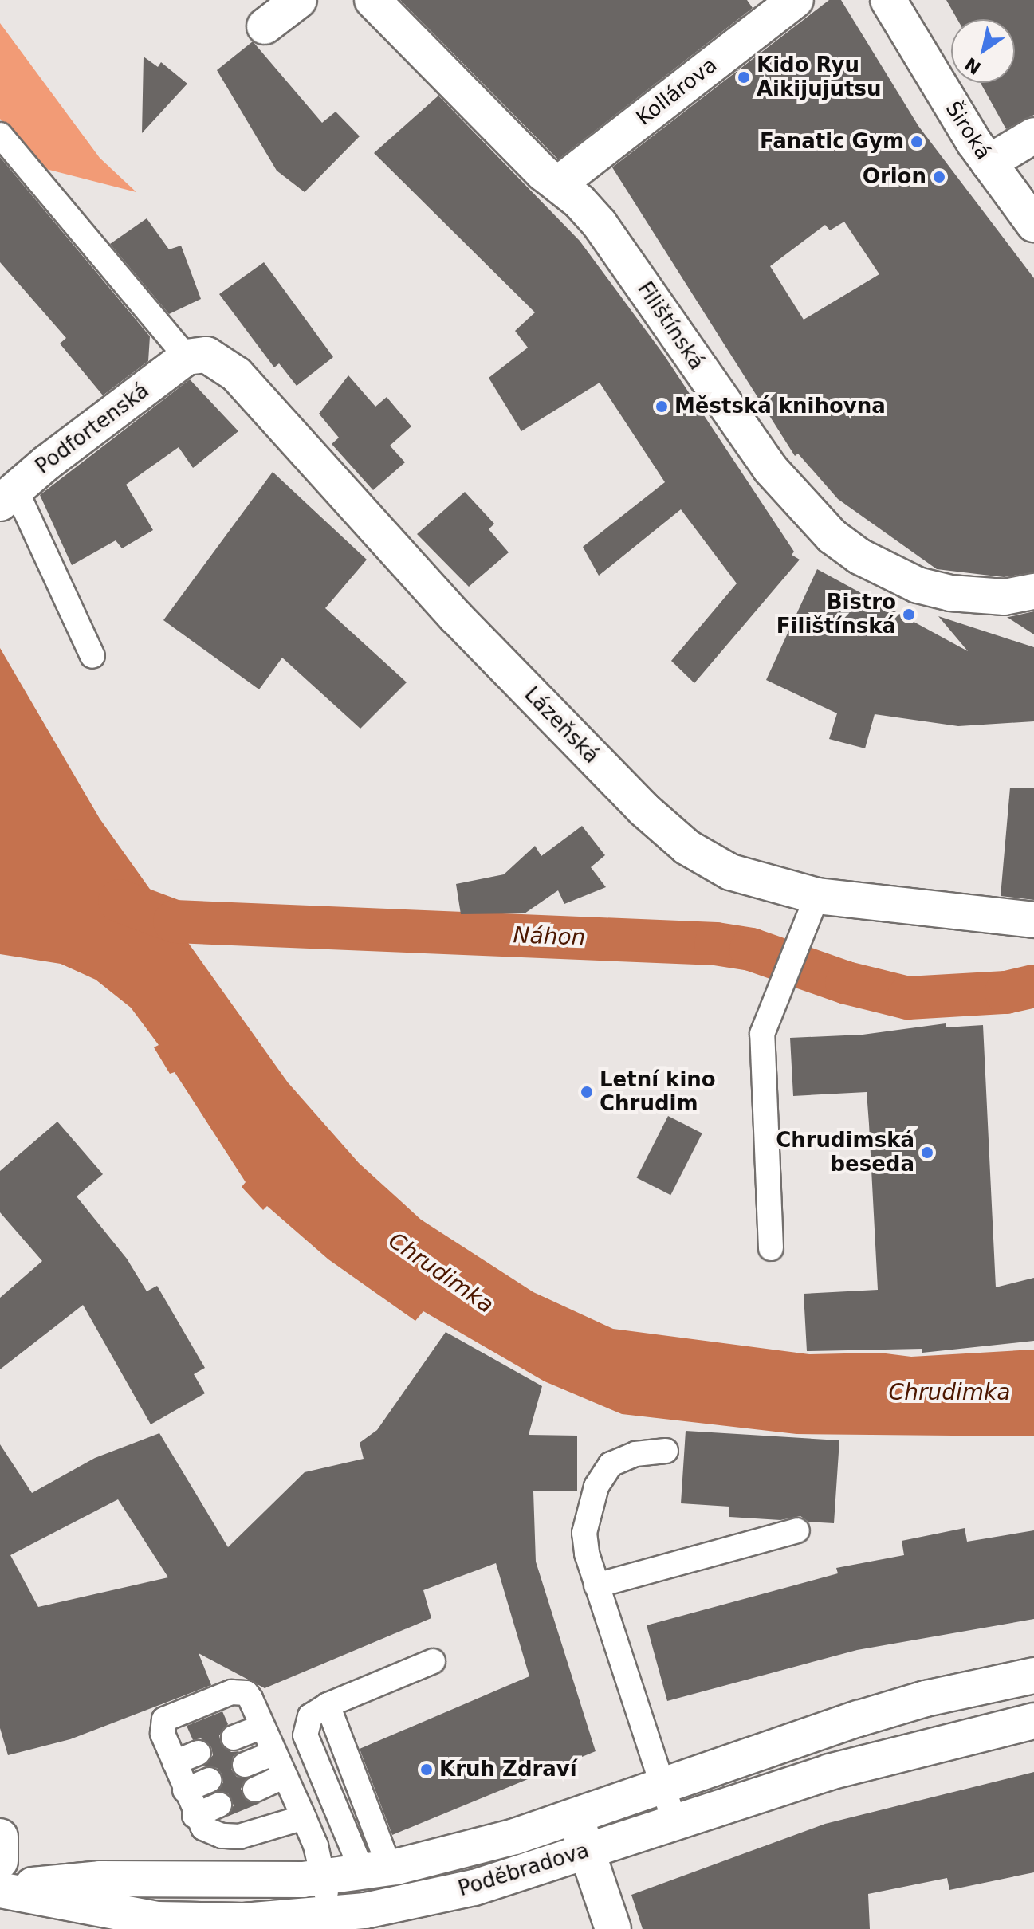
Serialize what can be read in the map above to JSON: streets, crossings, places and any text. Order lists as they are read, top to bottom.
{
  "streets": {
    "street": [
      "Kollárova",
      "Široká",
      "Filištínská",
      "Podfortenská",
      "Lázeňská",
      "Poděbradova"
    ]
  },
  "crossings": [
    ["Kollárova", "Filištínská"],
    ["Podfortenská", "Lázeňská"]
  ],
  "water": ["Náhon", "Chrudimka"],
  "places": [
    "Kido Ryu Aikijujutsu",
    "Fanatic Gym",
    "Orion",
    "Městská knihovna",
    "Bistro Filištínská",
    "Letní kino Chrudim",
    "Chrudimská beseda",
    "Kruh Zdraví"
  ],
  "north": "bottom left"
}
